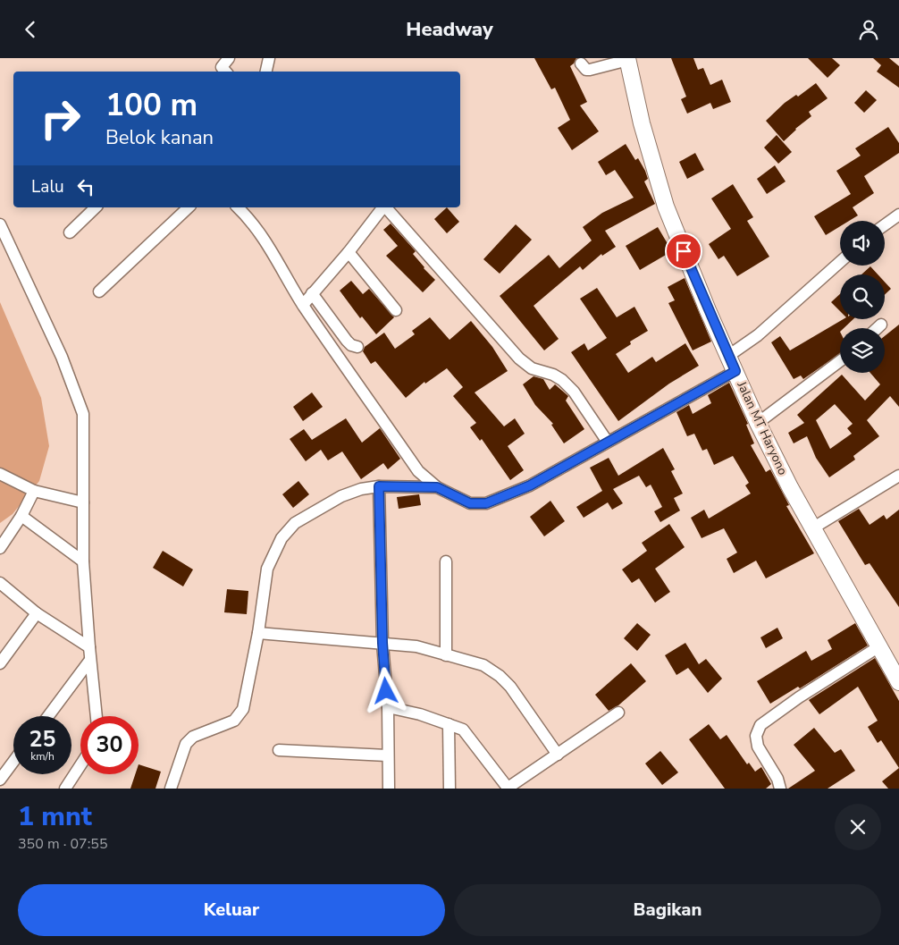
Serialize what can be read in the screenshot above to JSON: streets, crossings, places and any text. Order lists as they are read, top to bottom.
{
  "streets": {
    "main road": ["Jalan MT Haryono"]
  },
  "page": {
    "header": "Headway",
    "turn": ["100 m", "Belok kanan"],
    "then": "Lalu",
    "speed": "25 km/h",
    "limit": "30",
    "heading": ["1 mnt", "350 m · 07:55"],
    "buttons": ["Keluar", "Bagikan"]
  }
}
